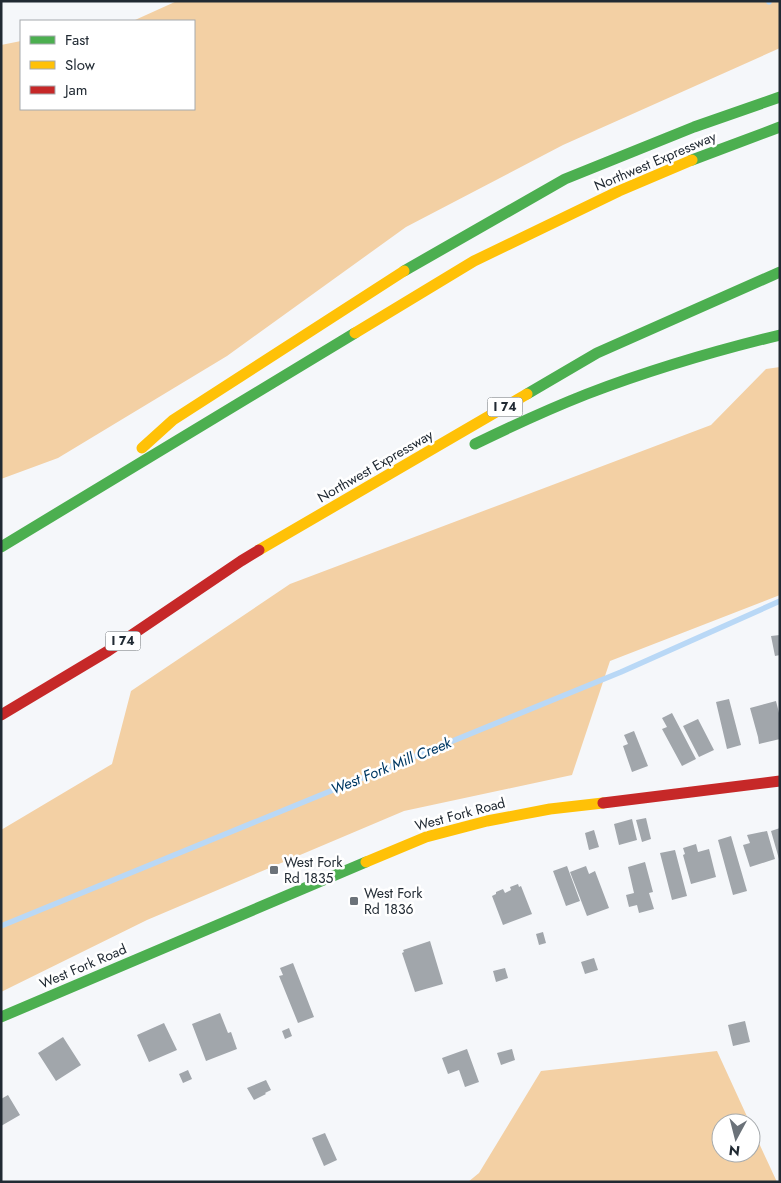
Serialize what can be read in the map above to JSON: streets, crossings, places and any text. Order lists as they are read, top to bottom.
{
  "streets": {
    "main road": ["Northwest Expressway", "I 74", "West Fork Road"]
  },
  "water": ["West Fork Mill Creek"],
  "places": {
    "transit": ["West Fork Rd 1835", "West Fork Rd 1836"]
  },
  "legend": ["Fast", "Slow", "Jam"],
  "north": "bottom"
}
